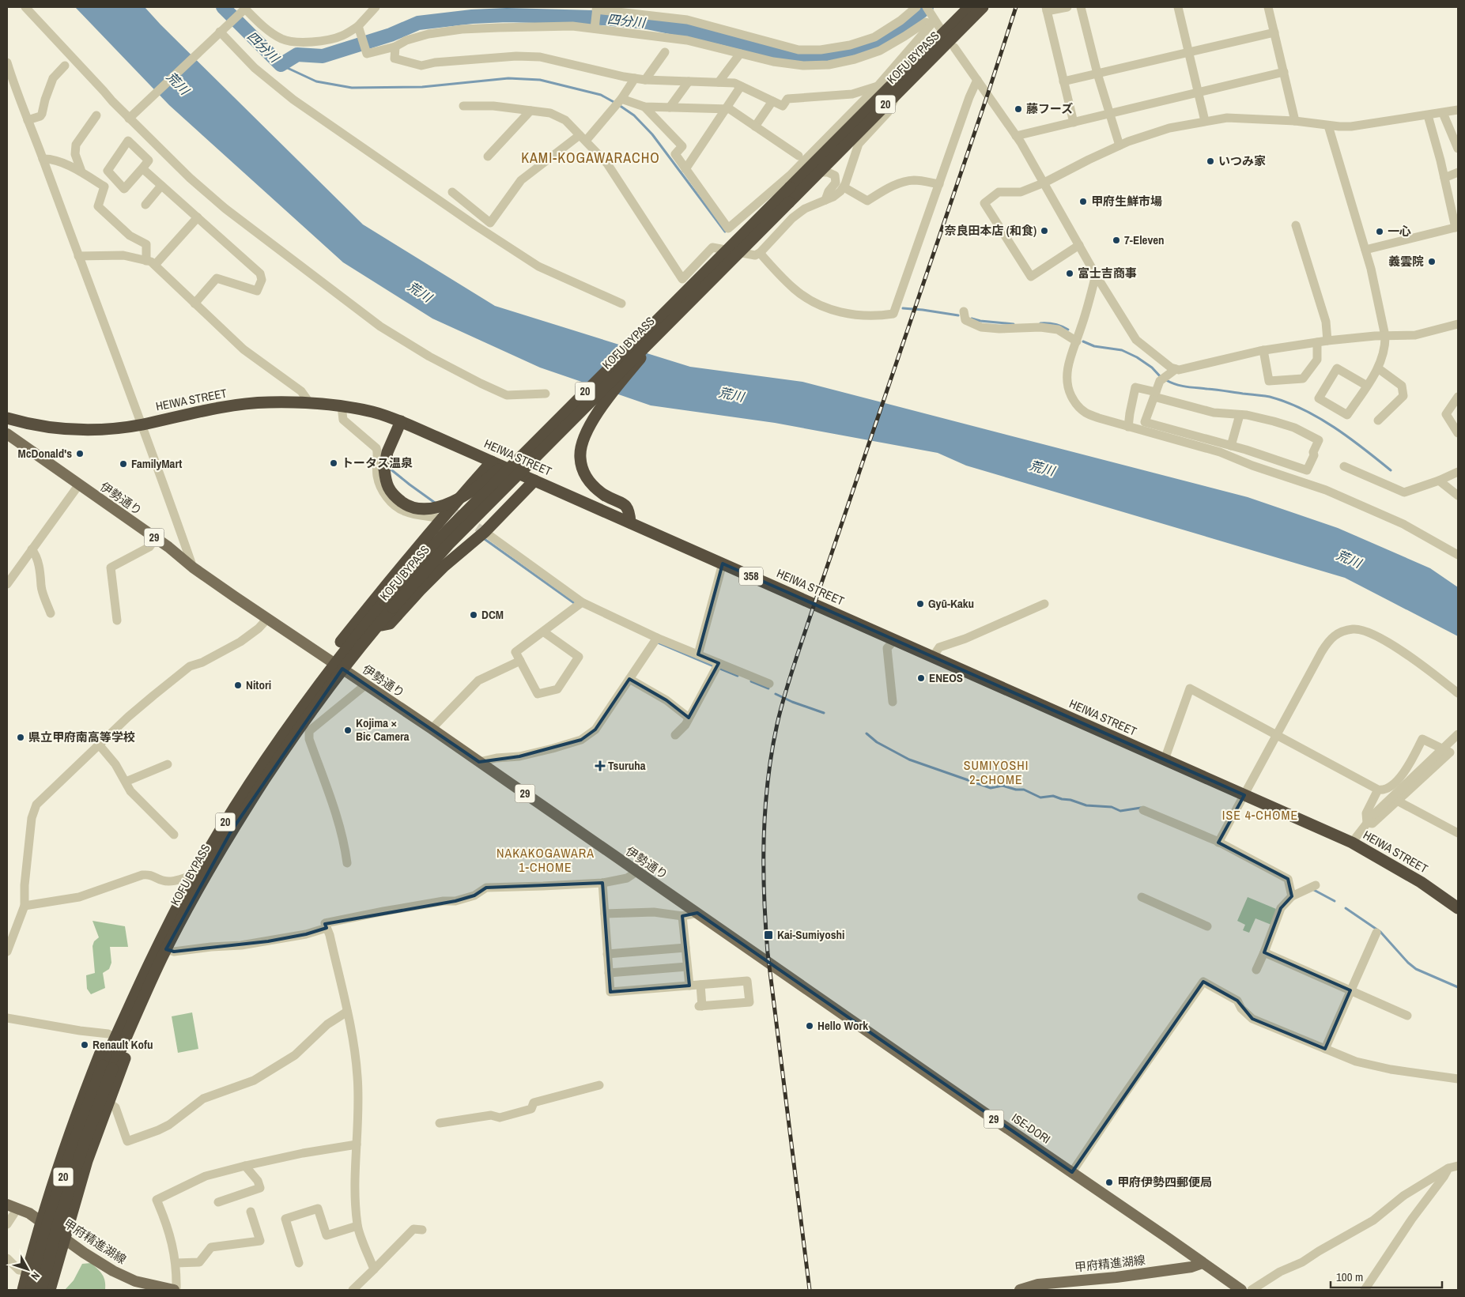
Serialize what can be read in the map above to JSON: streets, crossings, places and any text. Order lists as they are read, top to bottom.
{
  "streets": {
    "highway": [
      "KOFU BYPASS",
      "20",
      "HEIWA STREET",
      "358"
    ],
    "main road": [
      "伊勢通り",
      "29",
      "ISE-DORI",
      "甲府精進湖線"
    ]
  },
  "crossings": [
    ["KOFU BYPASS", "伊勢通り"],
    ["伊勢通り", "ISE-DORI"],
    ["ISE-DORI", "甲府精進湖線"]
  ],
  "districts": [
    "KAMI-KOGAWARACHO",
    "SUMIYOSHI 2-CHOME",
    "ISE 4-CHOME",
    "NAKAKOGAWARA 1-CHOME"
  ],
  "water": ["四分川", "荒川"],
  "places": {
    "other": [
      "藤フーズ",
      "いつみ家",
      "甲府生鮮市場",
      "奈良田本店 (和食)",
      "一心",
      "7-Eleven",
      "義雲院",
      "富士吉商事",
      "McDonald's",
      "トータス温泉",
      "FamilyMart",
      "Gyū-Kaku",
      "DCM",
      "ENEOS",
      "Nitori",
      "Kojima × Bic Camera",
      "県立甲府南高等学校",
      "Hello Work",
      "Renault Kofu",
      "甲府伊勢四郵便局"
    ],
    "health": ["Tsuruha"],
    "transit": ["Kai-Sumiyoshi"]
  },
  "scale_bar": "100 m",
  "north": "bottom right"
}
